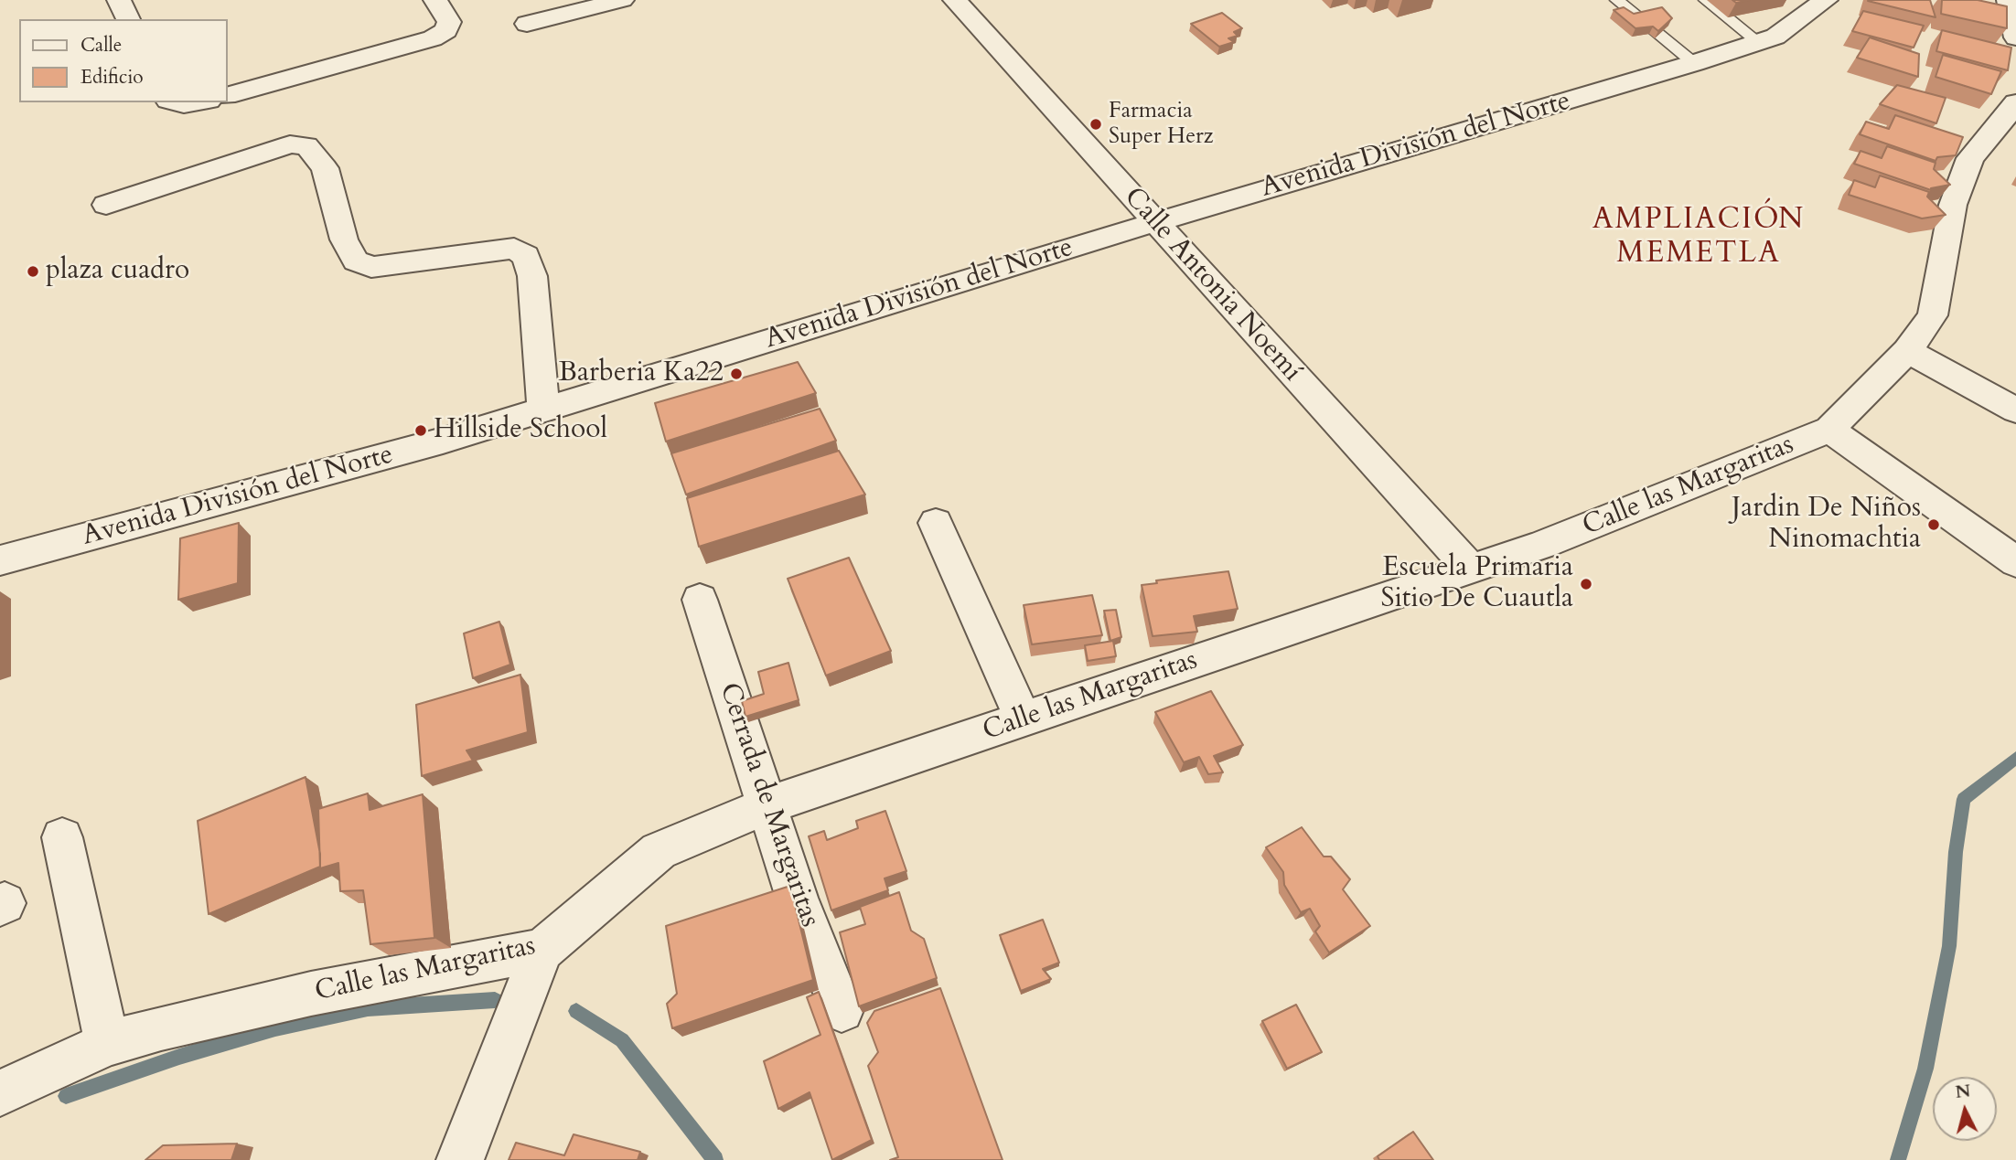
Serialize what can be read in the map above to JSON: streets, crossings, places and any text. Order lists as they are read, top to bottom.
{
  "streets": {
    "street": [
      "Avenida División del Norte",
      "Calle Antonia Noemí",
      "Calle las Margaritas",
      "Cerrada de Margaritas"
    ]
  },
  "crossings": [
    ["Avenida División del Norte", "Calle Antonia Noemí"],
    ["Calle Antonia Noemí", "Calle las Margaritas"],
    ["Calle las Margaritas", "Cerrada de Margaritas"]
  ],
  "districts": ["AMPLIACIÓN MEMETLA"],
  "places": [
    "Farmacia Super Herz",
    "plaza cuadro",
    "Barberia Ka22",
    "Hillside School",
    "Jardin De Niños Ninomachtia",
    "Escuela Primaria Sitio De Cuautla"
  ],
  "legend": ["Calle", "Edificio"],
  "north": "top"
}
